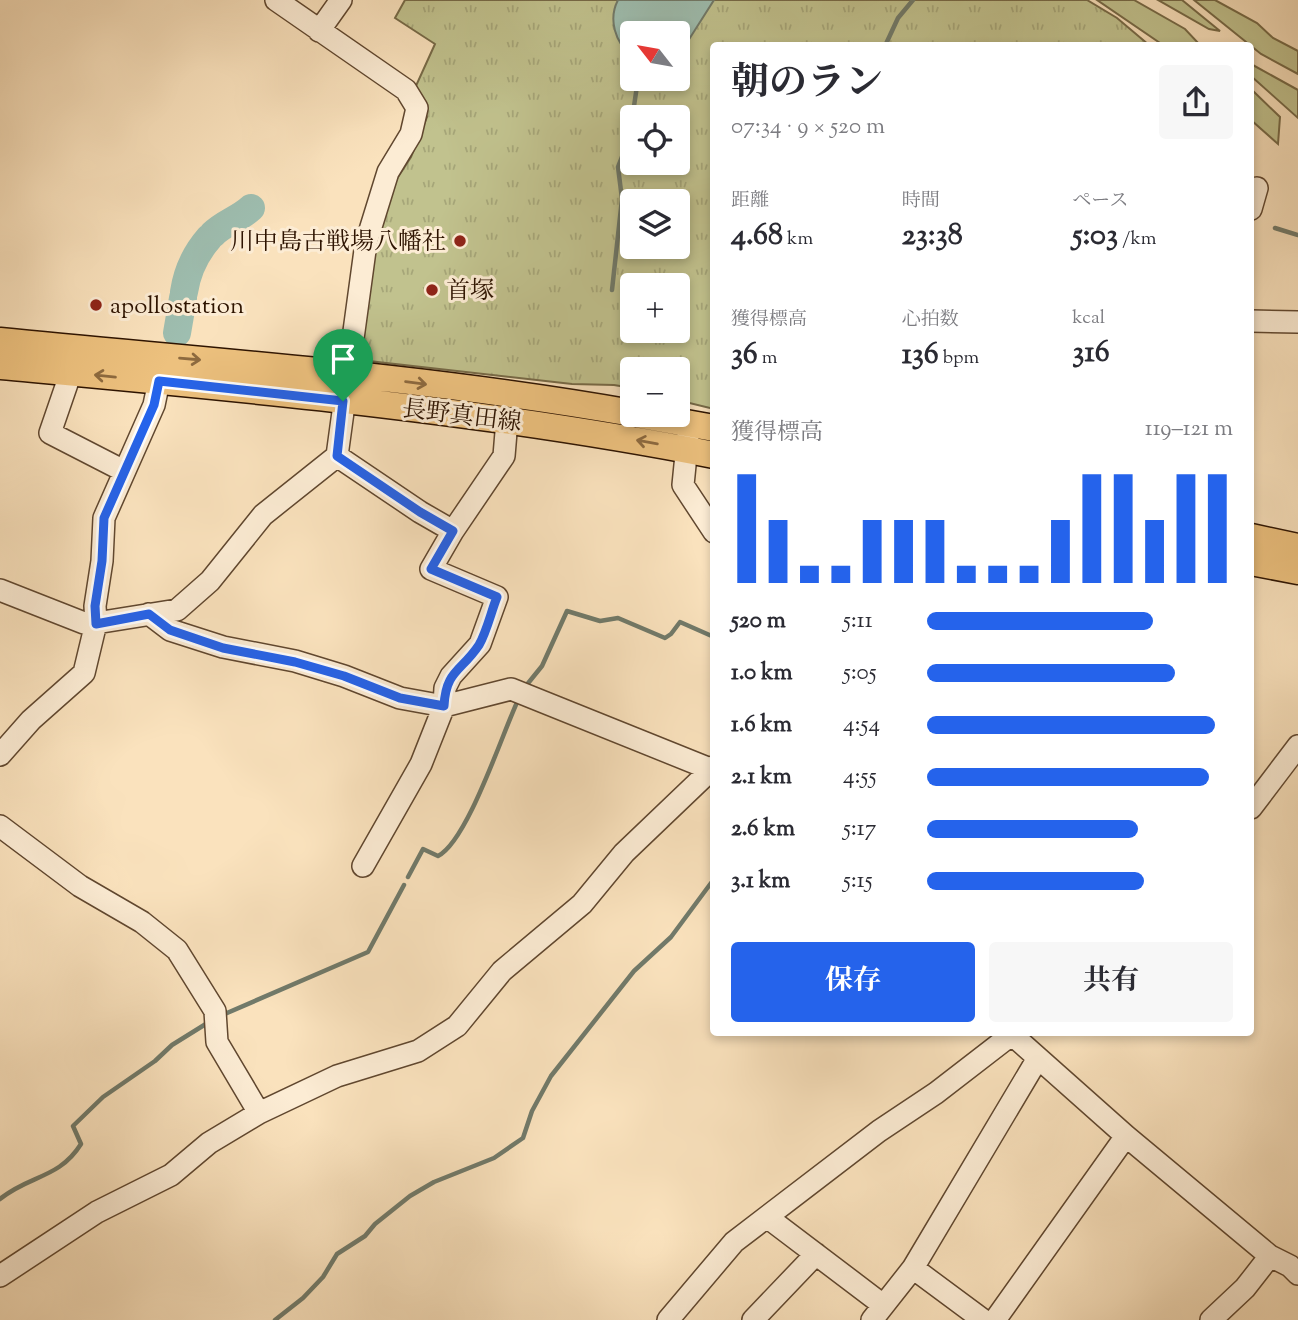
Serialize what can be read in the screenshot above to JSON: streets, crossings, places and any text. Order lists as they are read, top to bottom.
{
  "streets": {
    "main road": ["長野真田線"]
  },
  "places": ["川中島古戦場八幡社", "首塚", "apollostation"],
  "north": "top left",
  "page": {
    "map_buttons": ["+", "−"],
    "heading": ["朝のラン", "07:34 · 9 × 520 m"],
    "stats": [
      ["距離", "4.68 km"],
      ["時間", "23:38"],
      ["ペース", "5:03 /km"],
      ["獲得標高", "36 m"],
      ["心拍数", "136 bpm"],
      ["kcal", "316"]
    ],
    "chart": ["獲得標高", "119–121 m"],
    "list": [
      {
        "name": "520 m",
        "note": "5:11"
      },
      {
        "name": "1.0 km",
        "note": "5:05"
      },
      {
        "name": "1.6 km",
        "note": "4:54"
      },
      {
        "name": "2.1 km",
        "note": "4:55"
      },
      {
        "name": "2.6 km",
        "note": "5:17"
      },
      {
        "name": "3.1 km",
        "note": "5:15"
      }
    ],
    "buttons": ["保存", "共有"]
  }
}
